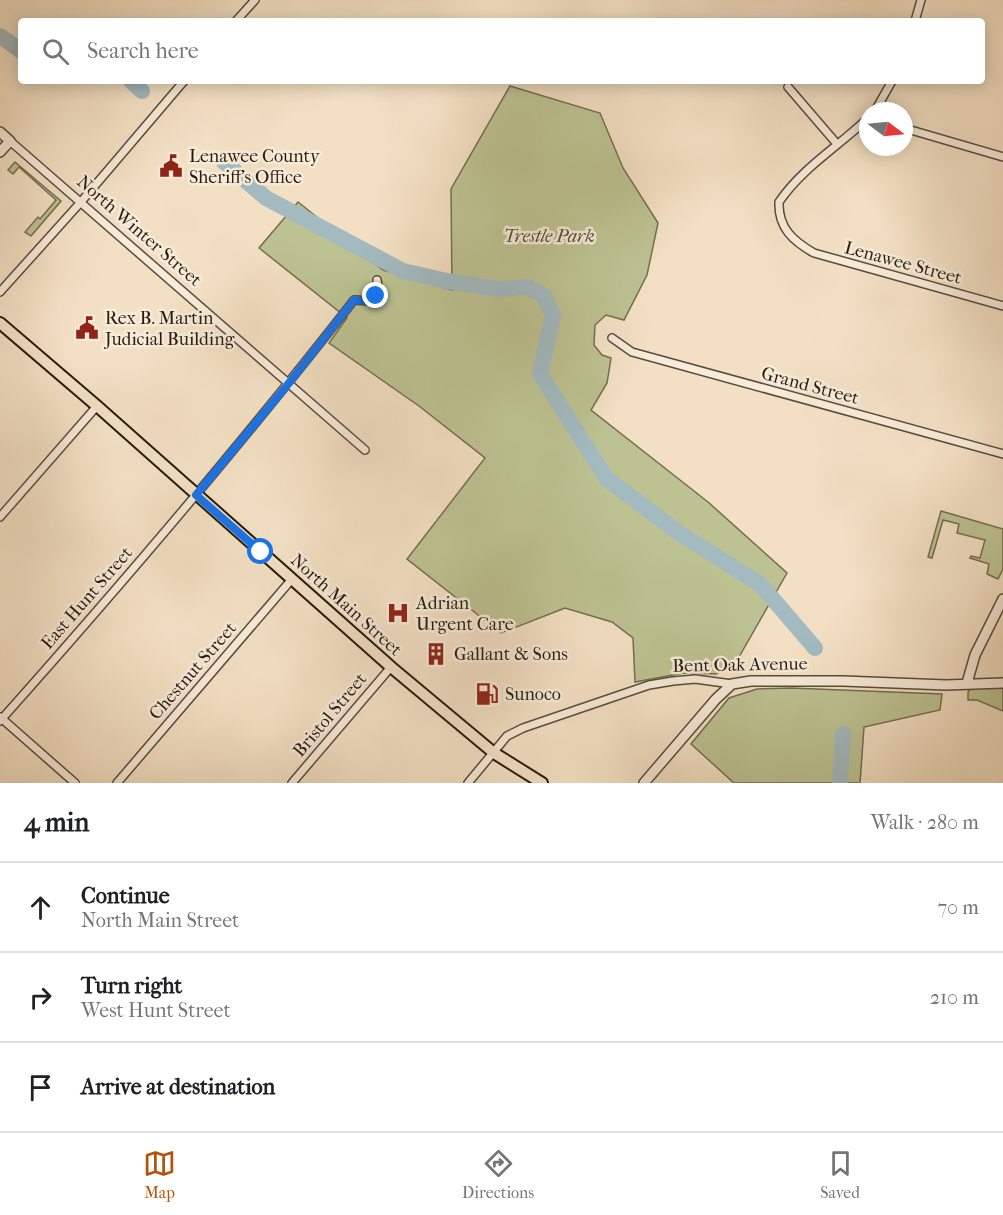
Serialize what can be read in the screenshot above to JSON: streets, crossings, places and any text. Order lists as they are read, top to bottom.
{
  "streets": {
    "main road": ["North Main Street"],
    "street": [
      "North Winter Street",
      "Lenawee Street",
      "Grand Street",
      "East Hunt Street",
      "Bent Oak Avenue",
      "Chestnut Street",
      "Bristol Street"
    ]
  },
  "crossings": [
    ["North Winter Street", "East Hunt Street"],
    ["East Hunt Street", "North Main Street"],
    ["North Main Street", "Bent Oak Avenue"],
    ["North Main Street", "Chestnut Street"],
    ["North Main Street", "Bristol Street"]
  ],
  "parks": ["Trestle Park"],
  "places": {
    "public building": ["Lenawee County Sheriff's Office", "Rex B. Martin Judicial Building"],
    "hospital": ["Adrian Urgent Care"],
    "building": ["Gallant & Sons"],
    "fuel station": ["Sunoco"]
  },
  "north": "right",
  "page": {
    "search": "Search here",
    "heading": ["4 min", "Walk · 280 m"],
    "list": [
      ["Continue", "North Main Street", "70 m"],
      ["Turn right", "West Hunt Street", "210 m"],
      "Arrive at destination"
    ],
    "nav": ["Map", "Directions", "Saved"]
  }
}
